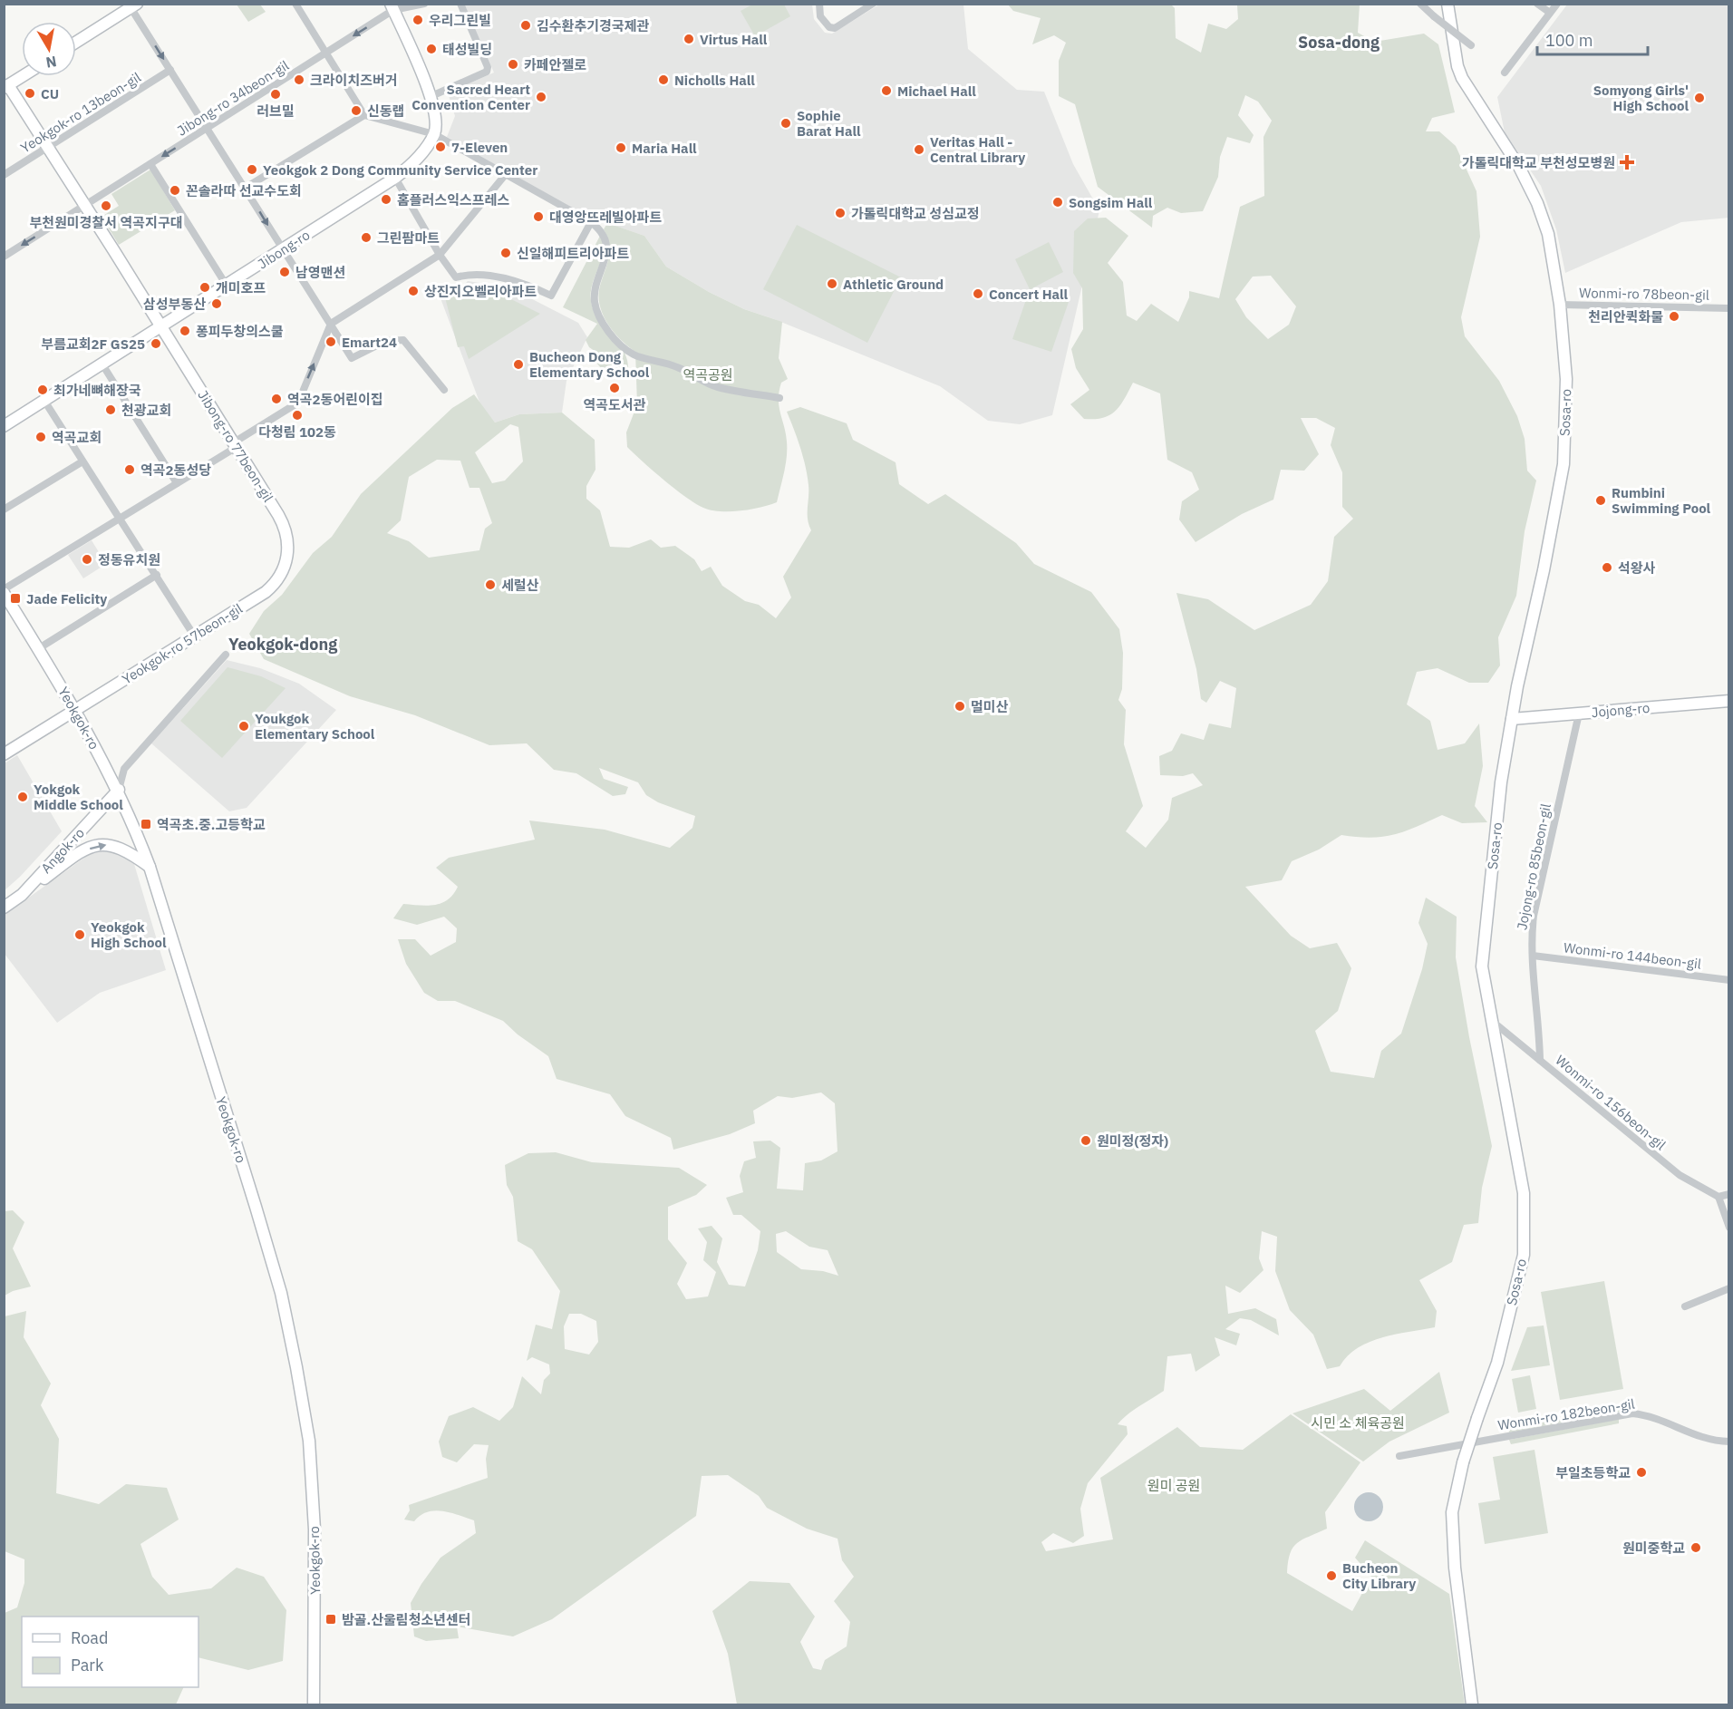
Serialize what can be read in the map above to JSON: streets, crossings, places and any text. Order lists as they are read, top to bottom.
{
  "streets": {
    "street": [
      "Jibong-ro 34beon-gil",
      "Yeokgok-ro 13beon-gil",
      "Jibong-ro",
      "Wonmi-ro 78beon-gil",
      "Sosa-ro",
      "Jibong-ro 77beon-gil",
      "Yeokgok-ro 57beon-gil",
      "Jojong-ro",
      "Yeokgok-ro",
      "Angok-ro",
      "Jojong-ro 85beon-gil",
      "Wonmi-ro 144beon-gil",
      "Wonmi-ro 156beon-gil",
      "Wonmi-ro 182beon-gil"
    ]
  },
  "crossings": [
    ["Jibong-ro 34beon-gil", "Jibong-ro 77beon-gil"],
    ["Yeokgok-ro 13beon-gil", "Jibong-ro 77beon-gil"],
    ["Jibong-ro", "Jibong-ro 77beon-gil"],
    ["Wonmi-ro 78beon-gil", "Sosa-ro"],
    ["Sosa-ro", "Jojong-ro"],
    ["Sosa-ro", "Wonmi-ro 156beon-gil"],
    ["Jibong-ro 77beon-gil", "Yeokgok-ro 57beon-gil"],
    ["Yeokgok-ro 57beon-gil", "Yeokgok-ro"],
    ["Jojong-ro", "Jojong-ro 85beon-gil"],
    ["Yeokgok-ro", "Angok-ro"],
    ["Jojong-ro 85beon-gil", "Wonmi-ro 144beon-gil"],
    ["Jojong-ro 85beon-gil", "Wonmi-ro 156beon-gil"]
  ],
  "one_way": ["Jibong-ro 34beon-gil"],
  "districts": ["Sosa-dong", "Yeokgok-dong"],
  "parks": ["역곡공원", "시민 소 체육공원", "원미 공원"],
  "places": {
    "other": [
      "우리그린빌",
      "김수환추기경국제관",
      "Virtus Hall",
      "태성빌딩",
      "카페안젤로",
      "크라이치즈버거",
      "Nicholls Hall",
      "Michael Hall",
      "CU",
      "러브밀",
      "Sacred Heart Convention Center",
      "Somyong Girls' High School",
      "신동랩",
      "Sophie Barat Hall",
      "7-Eleven",
      "Maria Hall",
      "Veritas Hall - Central Library",
      "Yeokgok 2 Dong Community Service Center",
      "꼰솔라따 선교수도회",
      "홈플러스익스프레스",
      "Songsim Hall",
      "부천원미경찰서 역곡지구대",
      "가톨릭대학교 성심교정",
      "대영앙뜨레빌아파트",
      "그린팜마트",
      "신일해피트리아파트",
      "남영맨션",
      "Athletic Ground",
      "개미호프",
      "상진지오벨리아파트",
      "Concert Hall",
      "삼성부동산",
      "천리안퀵화물",
      "퐁피두창의스쿨",
      "Emart24",
      "부름교회2F GS25",
      "Bucheon Dong Elementary School",
      "역곡도서관",
      "최가네뼈해장국",
      "역곡2동어린이집",
      "천광교회",
      "다청림 102동",
      "역곡교회",
      "역곡2동성당",
      "Rumbini Swimming Pool",
      "정동유치원",
      "석왕사",
      "세럴산",
      "멀미산",
      "Youkgok Elementary School",
      "Yokgok Middle School",
      "Yeokgok High School",
      "원미정(정자)",
      "부일초등학교",
      "원미중학교",
      "Bucheon City Library"
    ],
    "health": ["가톨릭대학교 부천성모병원"],
    "transit": ["Jade Felicity", "역곡초.중.고등학교", "밤골.산울림청소년센터"]
  },
  "legend": ["Road", "Park"],
  "scale_bar": "100 m",
  "north": "bottom"
}
